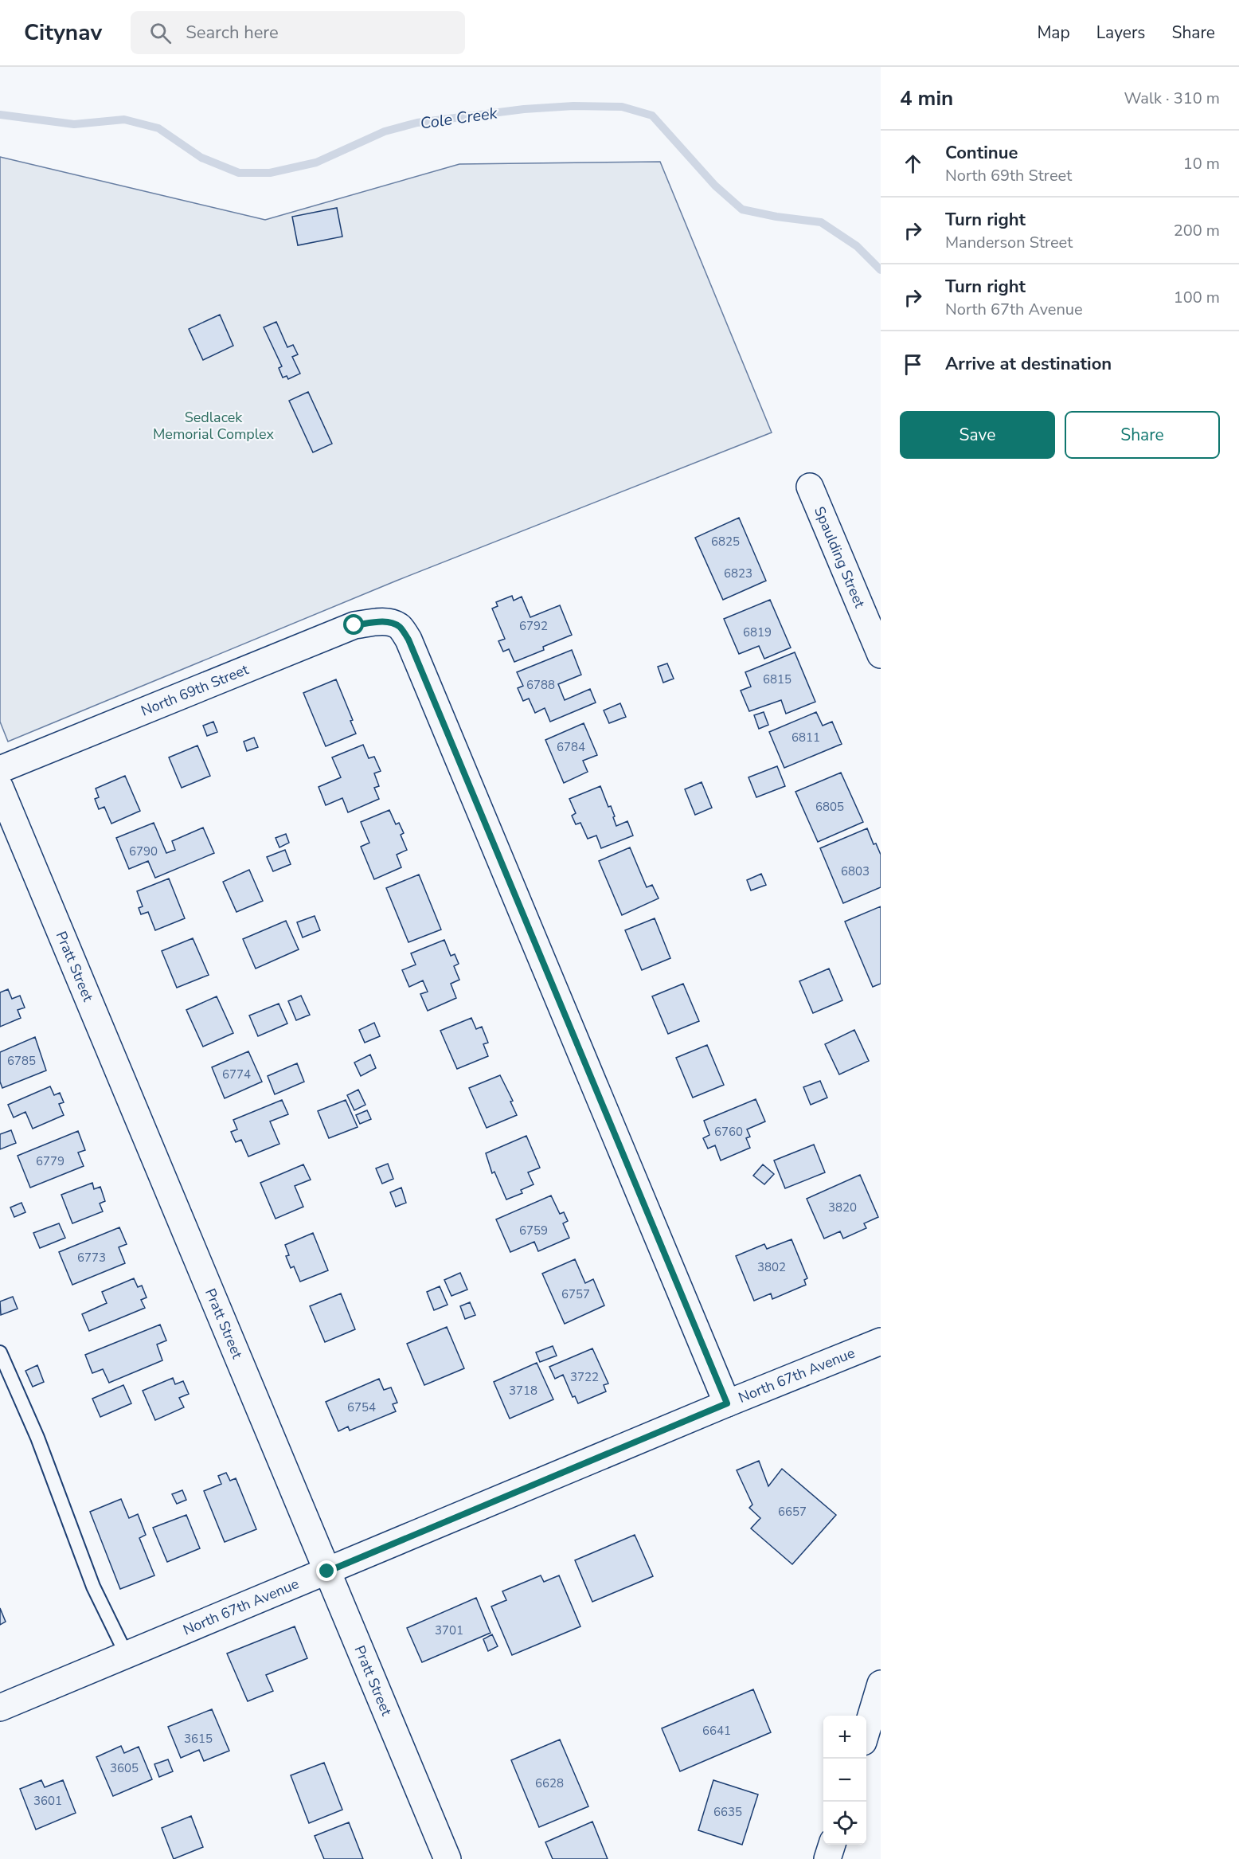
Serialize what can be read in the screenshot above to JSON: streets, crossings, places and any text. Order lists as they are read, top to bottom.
{
  "streets": {
    "street": [
      "Spaulding Street",
      "North 69th Street",
      "Pratt Street",
      "North 67th Avenue"
    ]
  },
  "crossings": [
    ["North 69th Street", "North 67th Avenue"],
    ["Pratt Street", "North 67th Avenue"]
  ],
  "water": ["Cole Creek"],
  "parks": ["Sedlacek Memorial Complex"],
  "house_numbers": [
    "6825",
    "6823",
    "6792",
    "6819",
    "6815",
    "6788",
    "6811",
    "6784",
    "6805",
    "6790",
    "6803",
    "6785",
    "6774",
    "6760",
    "6779",
    "3820",
    "6759",
    "6773",
    "3802",
    "6757",
    "3722",
    "3718",
    "6754",
    "6657",
    "3701",
    "6641",
    "3615",
    "3605",
    "6628",
    "3601",
    "6635"
  ],
  "page": {
    "header": "Citynav",
    "search": "Search here",
    "nav": ["Map", "Layers", "Share"],
    "heading": ["4 min", "Walk · 310 m"],
    "list": [
      ["Continue", "North 69th Street", "10 m"],
      ["Turn right", "Manderson Street", "200 m"],
      ["Turn right", "North 67th Avenue", "100 m"],
      "Arrive at destination"
    ],
    "buttons": ["Save", "Share"],
    "map_buttons": ["+", "−"]
  }
}
